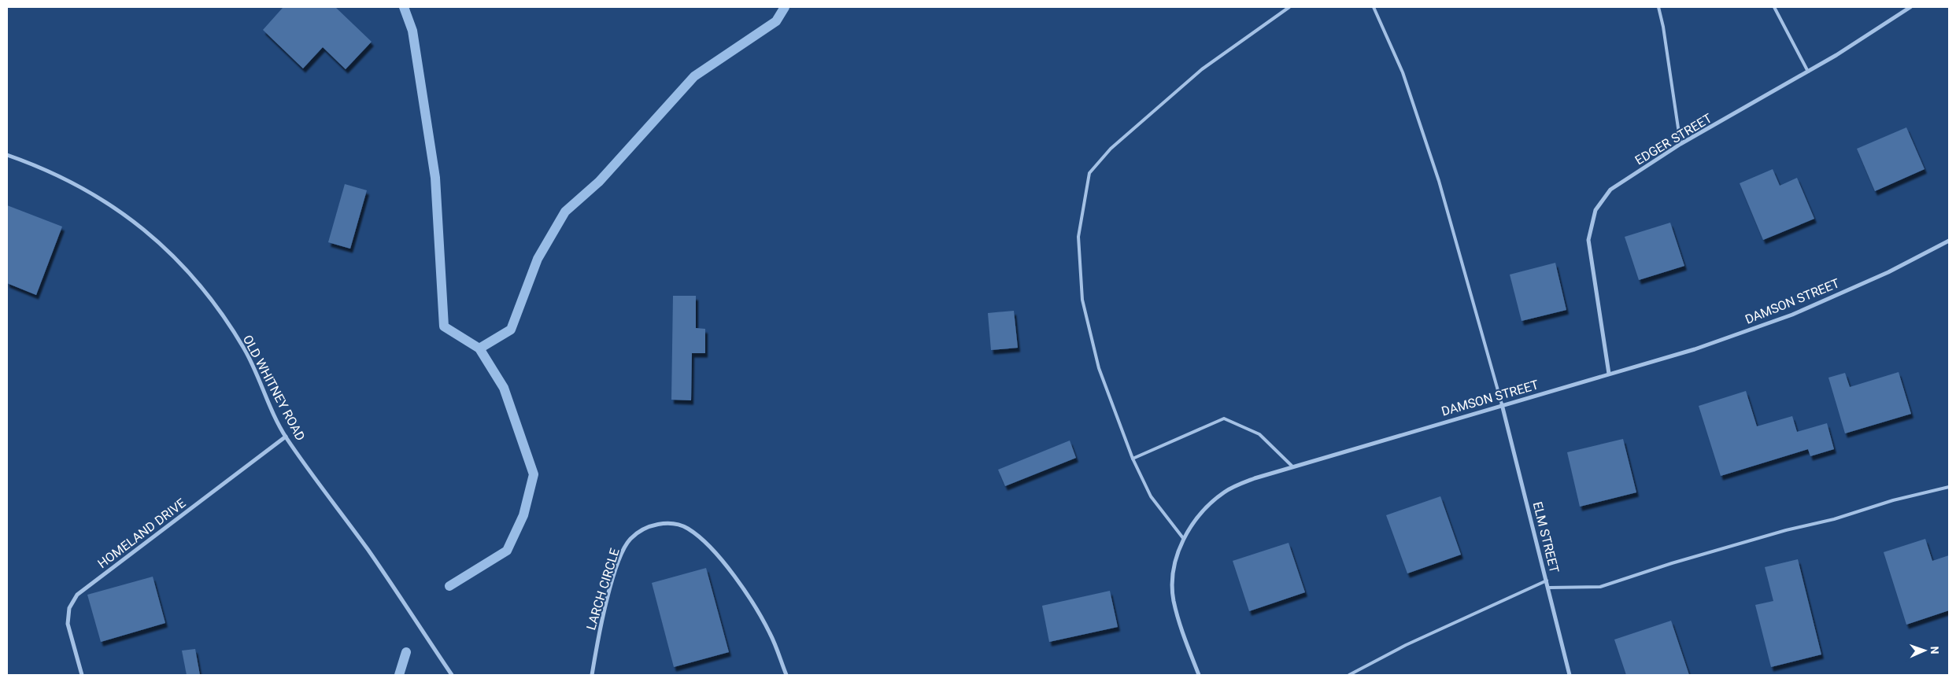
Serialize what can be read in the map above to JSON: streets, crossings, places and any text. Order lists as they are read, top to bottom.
{
  "streets": {
    "street": [
      "EDGER STREET",
      "DAMSON STREET",
      "OLD WHITNEY ROAD",
      "HOMELAND DRIVE",
      "ELM STREET",
      "LARCH CIRCLE"
    ]
  },
  "crossings": [
    ["EDGER STREET", "DAMSON STREET"],
    ["DAMSON STREET", "ELM STREET"],
    ["OLD WHITNEY ROAD", "HOMELAND DRIVE"]
  ],
  "north": "right"
}
